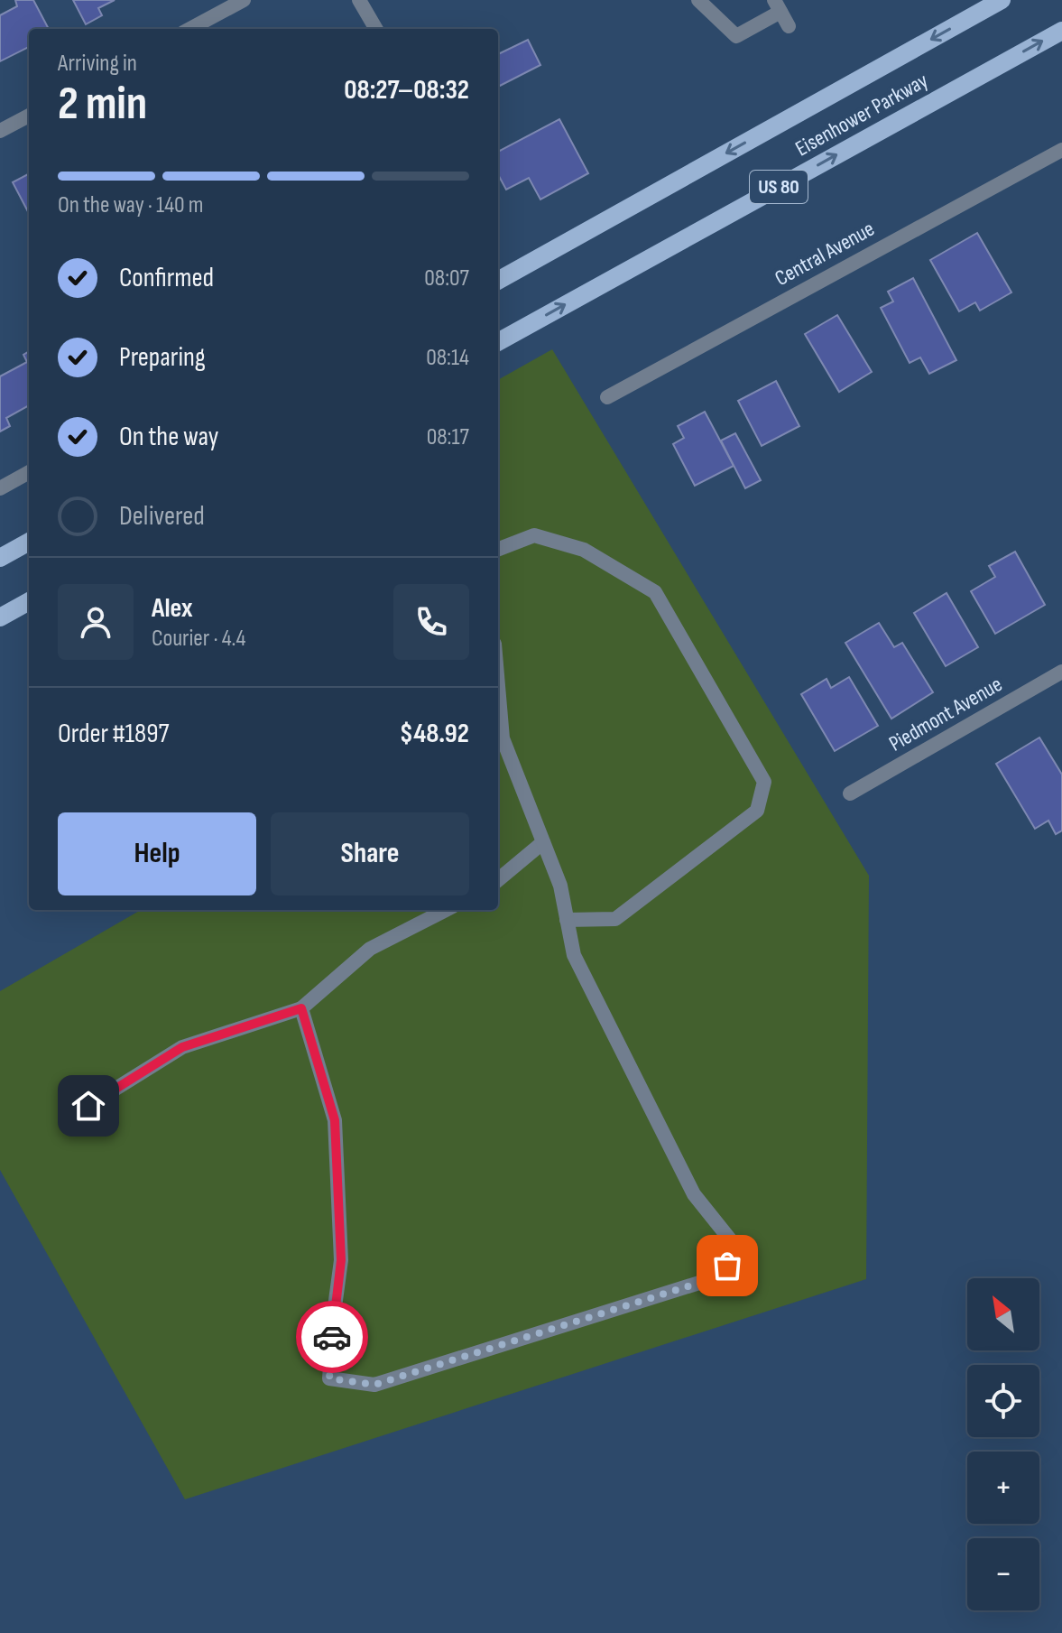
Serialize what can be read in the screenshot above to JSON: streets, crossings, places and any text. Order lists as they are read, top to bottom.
{
  "streets": {
    "main road": ["Eisenhower Parkway", "US 80"],
    "street": ["Central Avenue", "Piedmont Avenue"]
  },
  "north": "top left",
  "page": {
    "heading": ["2 min", "Arriving in", "08:27–08:32"],
    "panel": [
      "Alex",
      "Courier · 4.4",
      "Order #1897",
      "$48.92"
    ],
    "bar": "On the way · 140 m",
    "list": [
      ["Confirmed", "08:07"],
      ["Preparing", "08:14"],
      ["On the way", "08:17"],
      "Delivered"
    ],
    "buttons": ["Help", "Share"],
    "map_buttons": ["+", "−"]
  }
}
